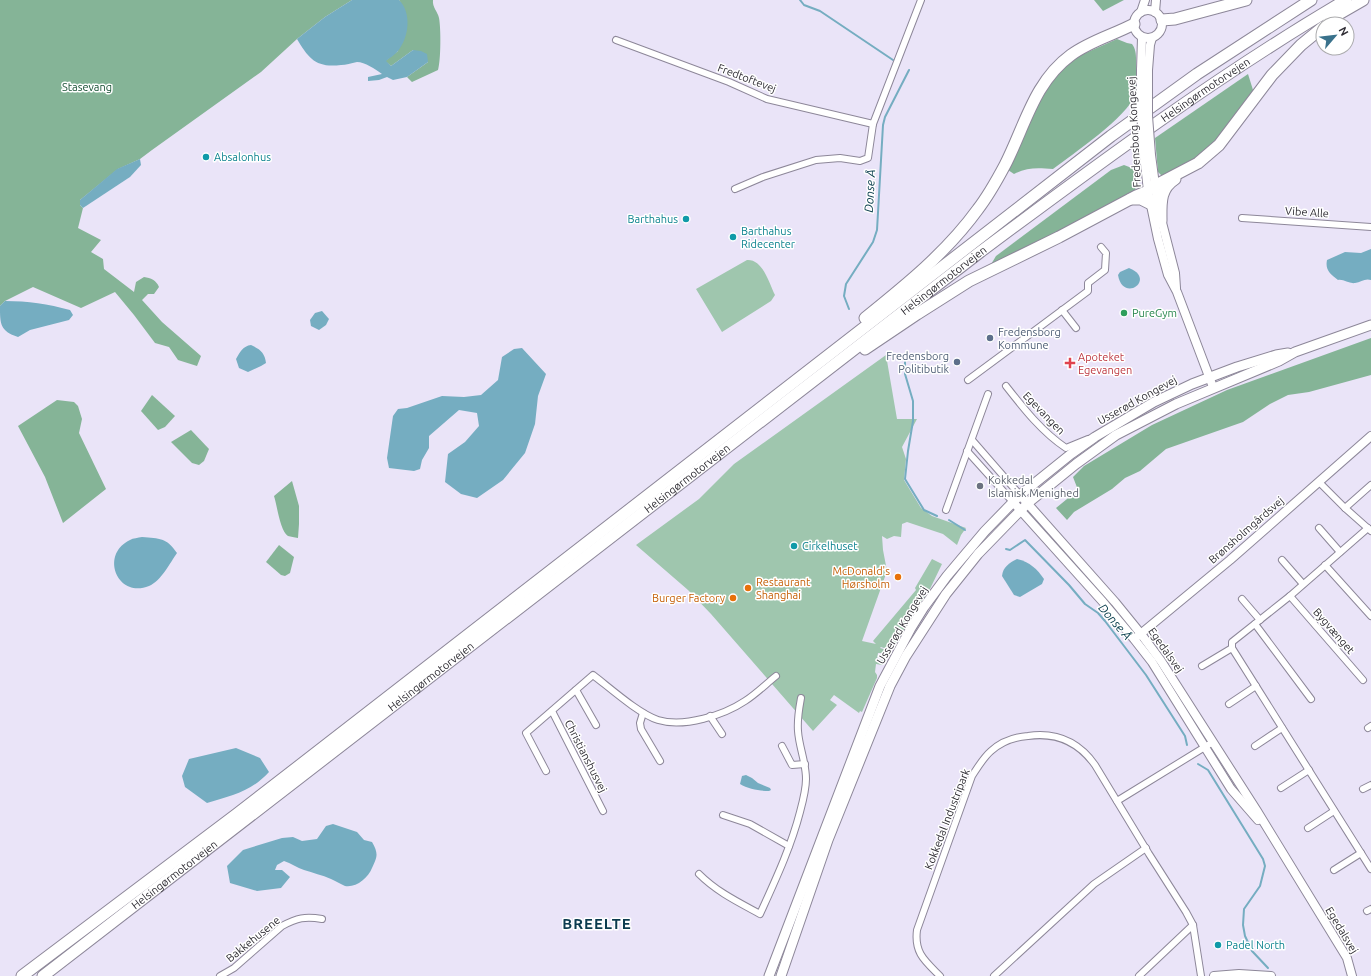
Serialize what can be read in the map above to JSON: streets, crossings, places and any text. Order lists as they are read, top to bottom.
{
  "streets": {
    "highway": ["Helsingørmotorvejen"],
    "main road": ["Usserød Kongevej"],
    "street": [
      "Fredtoftevej",
      "Fredensborg Kongevej",
      "Vibe Alle",
      "Egevangen",
      "Brønsholmgårdsvej",
      "Bygvænget",
      "Egedalsvej",
      "Christianshusvej",
      "Kokkedal Industripark",
      "Bakkehusene"
    ]
  },
  "crossings": [
    ["Fredensborg Kongevej", "Usserød Kongevej"],
    ["Usserød Kongevej", "Egevangen"],
    ["Usserød Kongevej", "Egedalsvej"],
    ["Brønsholmgårdsvej", "Egedalsvej"]
  ],
  "districts": ["BREELTE"],
  "water": ["Donse Å"],
  "parks": ["Stasevang"],
  "places": {
    "other": [
      "Absalonhus",
      "Barthahus",
      "Barthahus Ridecenter",
      "PureGym",
      "Fredensborg Kommune",
      "Fredensborg Politibutik",
      "Kokkedal Islamisk Menighed",
      "Cirkelhuset",
      "McDonald's Hørsholm",
      "Restaurant Shanghai",
      "Burger Factory",
      "Padel North"
    ],
    "health": ["Apoteket Egevangen"]
  },
  "north": "top right"
}
